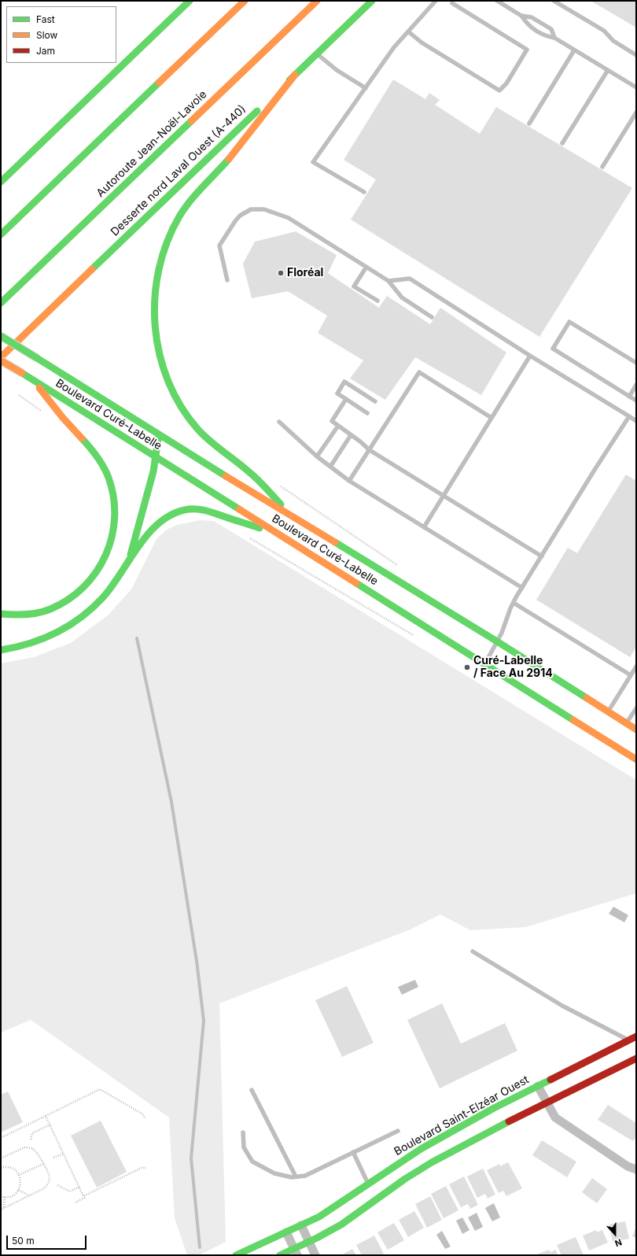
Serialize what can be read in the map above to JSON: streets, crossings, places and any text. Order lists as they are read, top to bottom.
{
  "streets": {
    "main road": [
      "Autoroute Jean-Noël-Lavoie",
      "Desserte nord Laval Ouest (A-440)",
      "Boulevard Curé-Labelle",
      "Boulevard Saint-Elzéar Ouest"
    ]
  },
  "places": ["Floréal", "Curé-Labelle / Face Au 2914"],
  "legend": ["Fast", "Slow", "Jam"],
  "scale_bar": "50 m",
  "north": "bottom"
}
